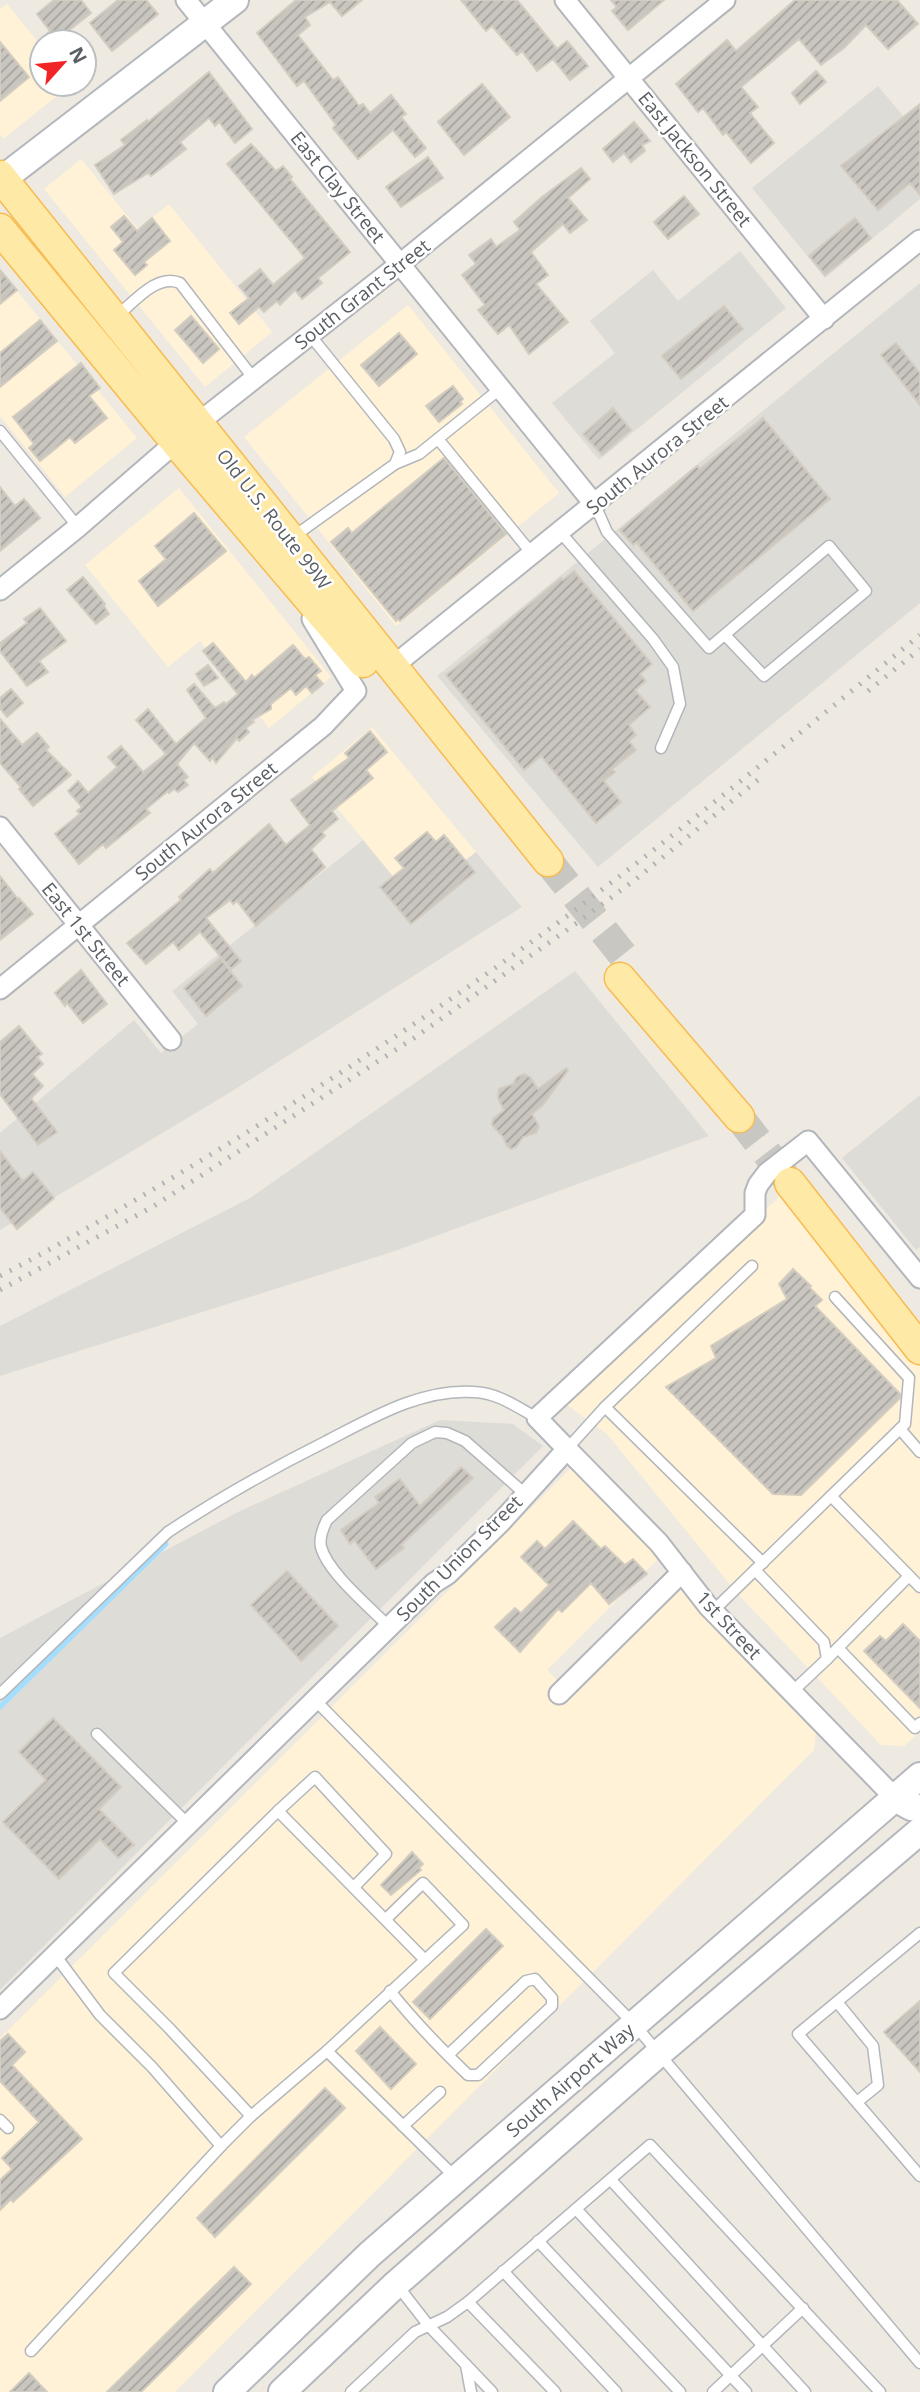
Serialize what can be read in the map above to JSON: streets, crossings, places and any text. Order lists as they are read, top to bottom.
{
  "streets": {
    "main road": ["Old U.S. Route 99W", "South Airport Way"],
    "street": [
      "East Jackson Street",
      "East Clay Street",
      "South Grant Street",
      "South Aurora Street",
      "East 1st Street",
      "South Union Street",
      "1st Street"
    ]
  },
  "crossings": [
    ["East Jackson Street", "South Grant Street"],
    ["East Jackson Street", "South Aurora Street"],
    ["East Clay Street", "South Grant Street"],
    ["East Clay Street", "South Aurora Street"],
    ["South Grant Street", "Old U.S. Route 99W"],
    ["South Aurora Street", "Old U.S. Route 99W"],
    ["South Aurora Street", "East 1st Street"],
    ["South Union Street", "1st Street"],
    ["1st Street", "South Airport Way"]
  ],
  "north": "top right"
}
